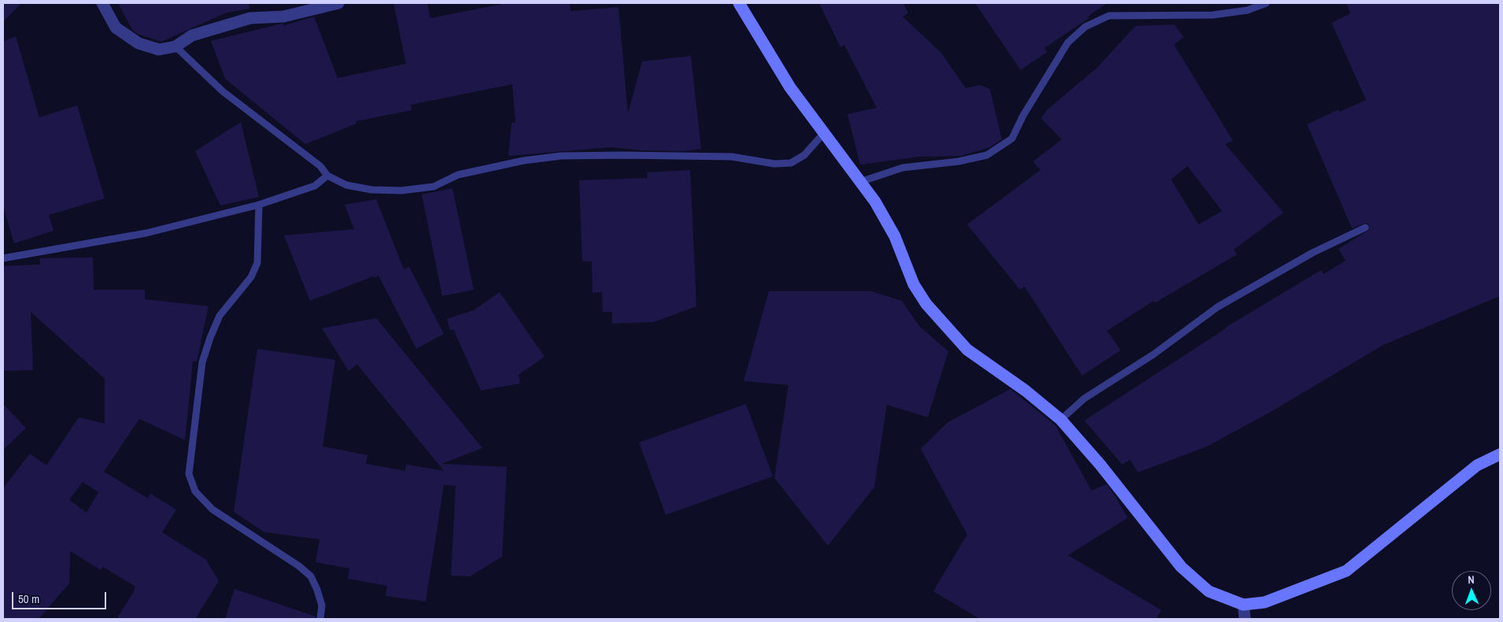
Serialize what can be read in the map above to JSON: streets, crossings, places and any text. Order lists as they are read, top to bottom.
{
  "scale_bar": "50 m",
  "north": "top"
}
